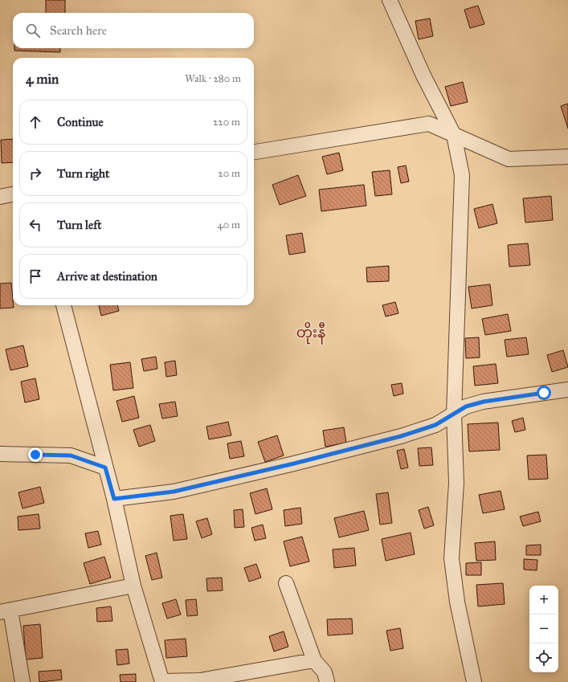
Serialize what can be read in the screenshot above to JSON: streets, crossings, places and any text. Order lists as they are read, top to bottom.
{
  "districts": ["တိုးနီ"],
  "page": {
    "search": "Search here",
    "heading": ["4 min", "Walk · 280 m"],
    "list": [
      ["Continue", "220 m"],
      ["Turn right", "20 m"],
      ["Turn left", "40 m"],
      "Arrive at destination"
    ],
    "map_buttons": ["+", "−"]
  }
}
